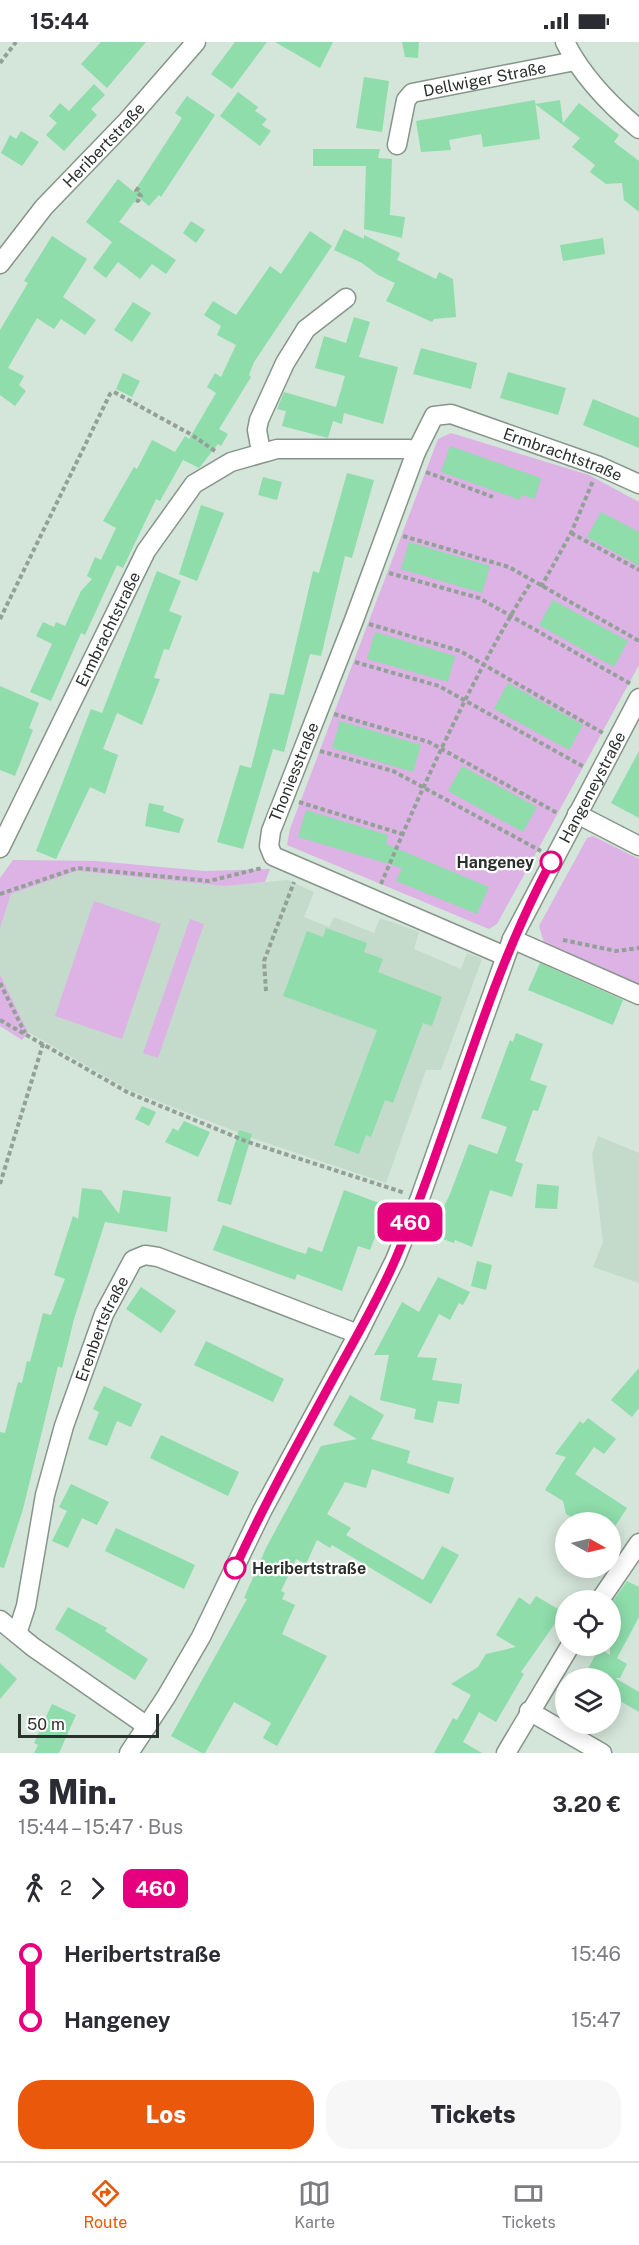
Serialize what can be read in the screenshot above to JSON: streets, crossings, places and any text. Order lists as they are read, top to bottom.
{
  "streets": {
    "street": [
      "Dellwiger Straße",
      "Heribertstraße",
      "Ermbrachtstraße",
      "Thoniesstraße",
      "Hangeneystraße",
      "Erenbertstraße"
    ]
  },
  "crossings": [
    ["Ermbrachtstraße", "Thoniesstraße"],
    ["Hangeneystraße", "Erenbertstraße"]
  ],
  "places": ["Hangeney", "Heribertstraße"],
  "lines": ["bus line 460"],
  "scale_bar": "50 m",
  "north": "right",
  "page": {
    "status": "15:44",
    "on_map": "460",
    "scale": "50 m",
    "heading": ["3 Min.", "15:44 – 15:47 · Bus", "3.20 €"],
    "legs": ["2", "460"],
    "list": [
      {
        "name": "Heribertstraße",
        "value": "15:46"
      },
      {
        "name": "Hangeney",
        "value": "15:47"
      }
    ],
    "buttons": ["Los", "Tickets"],
    "tabs": ["Route", "Karte", "Tickets"]
  }
}
